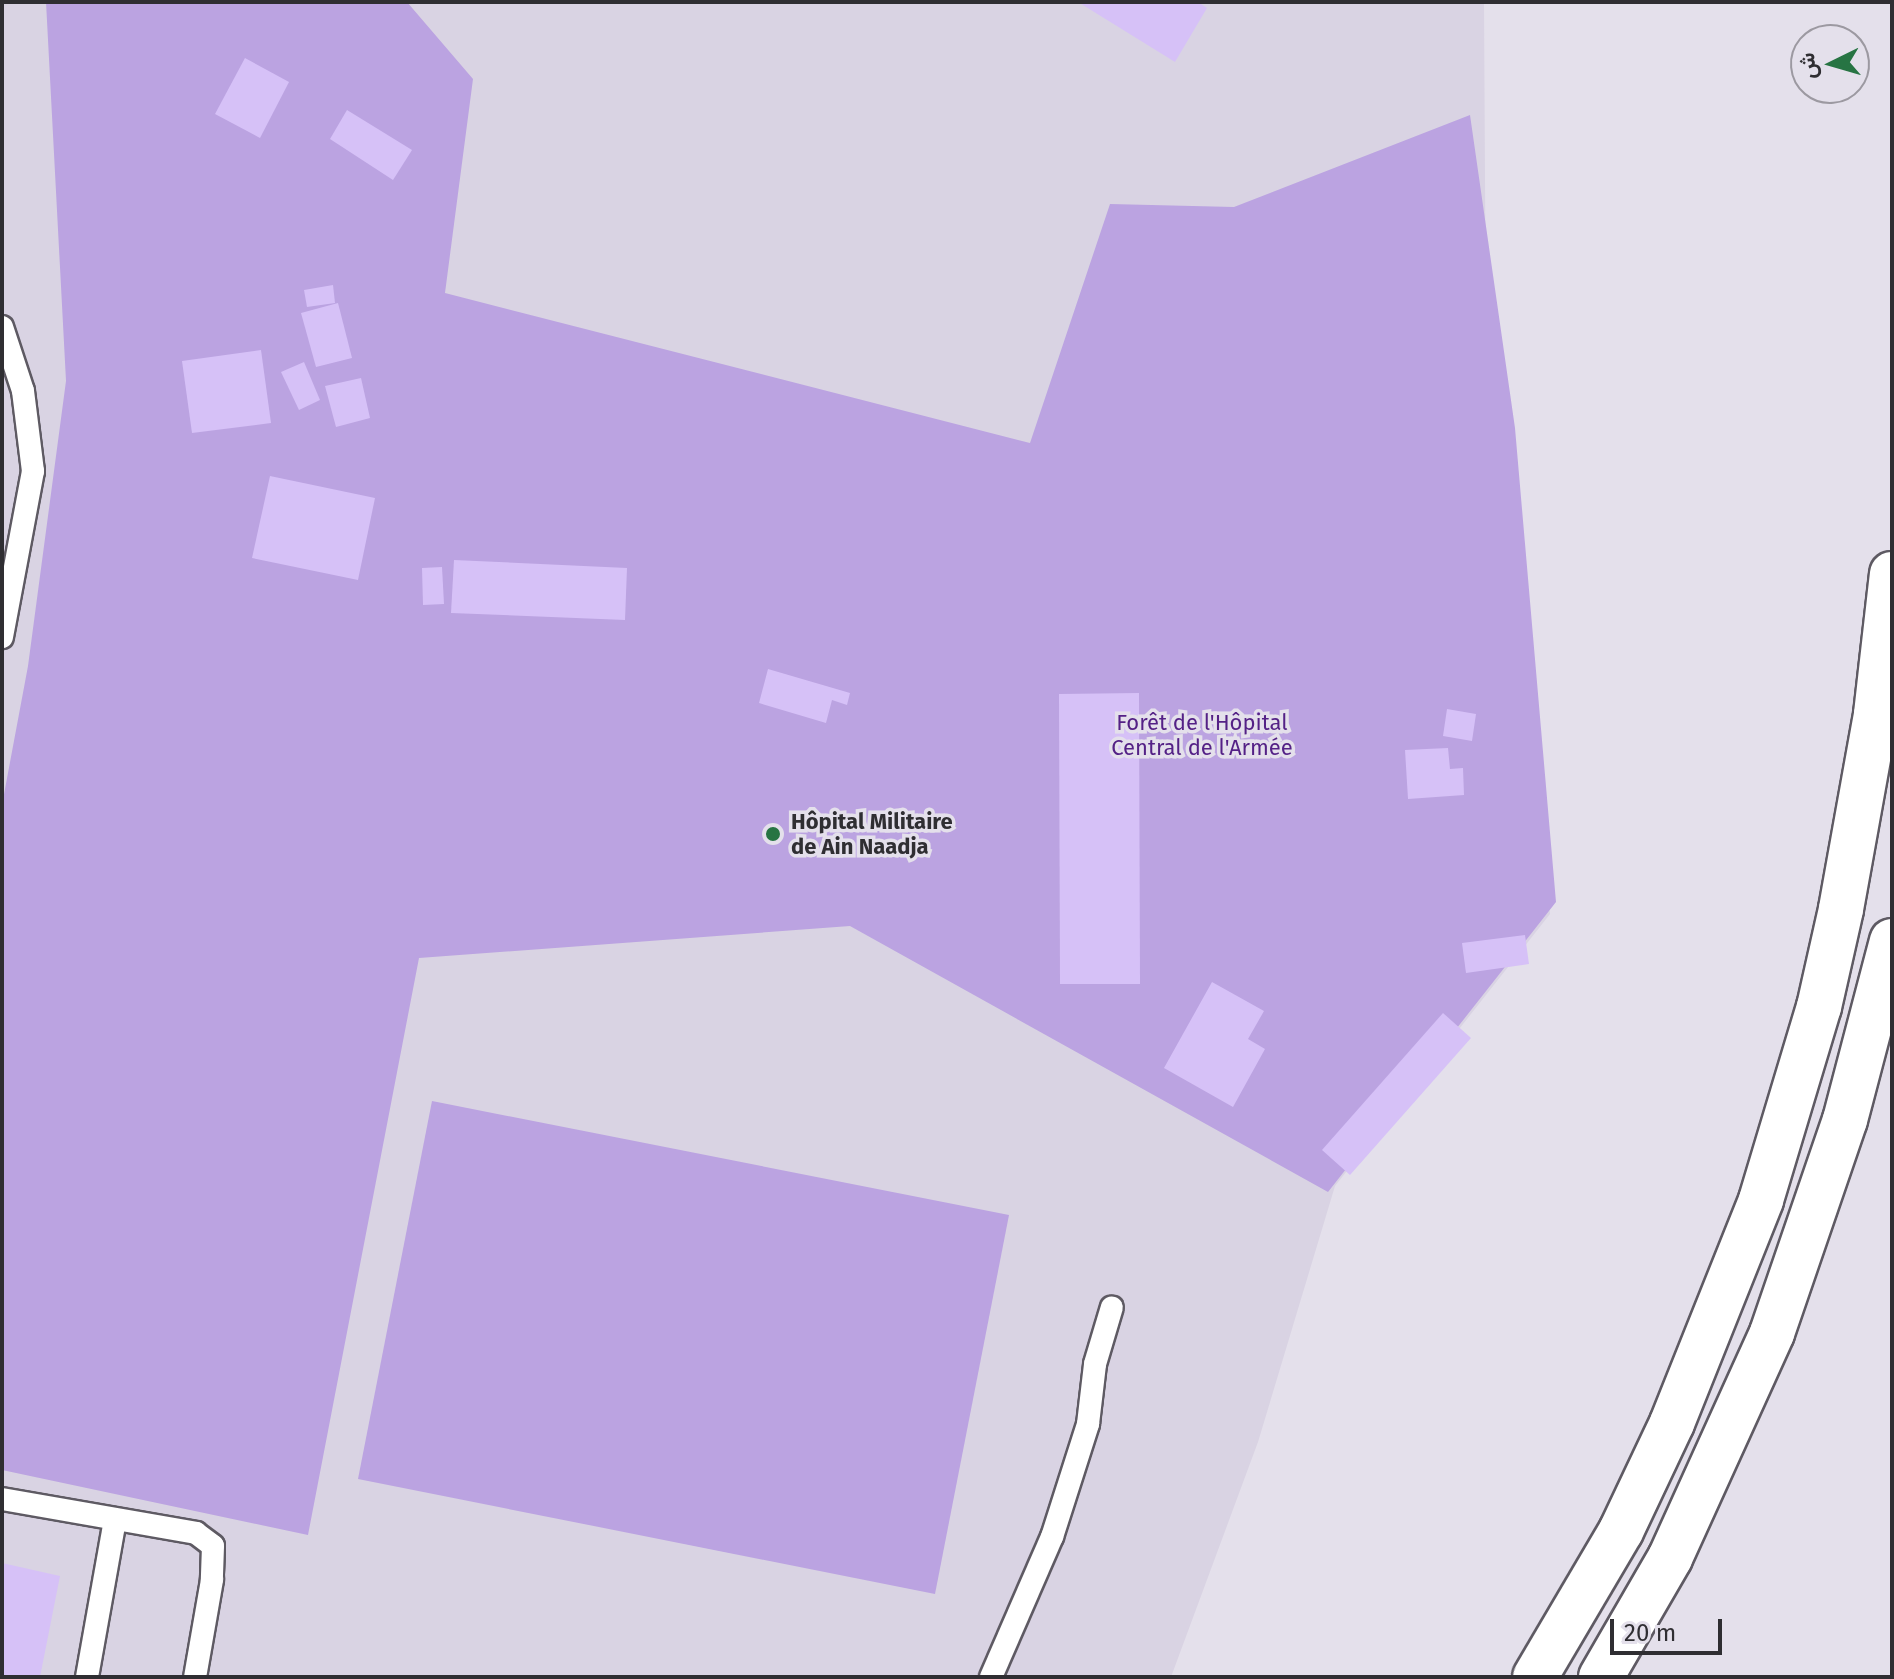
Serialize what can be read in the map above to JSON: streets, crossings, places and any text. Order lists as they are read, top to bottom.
{
  "parks": ["Forêt de l'Hôpital Central de l'Armée"],
  "places": ["Hôpital Militaire de Ain Naadja"],
  "scale_bar": "20 m",
  "north": "left"
}
